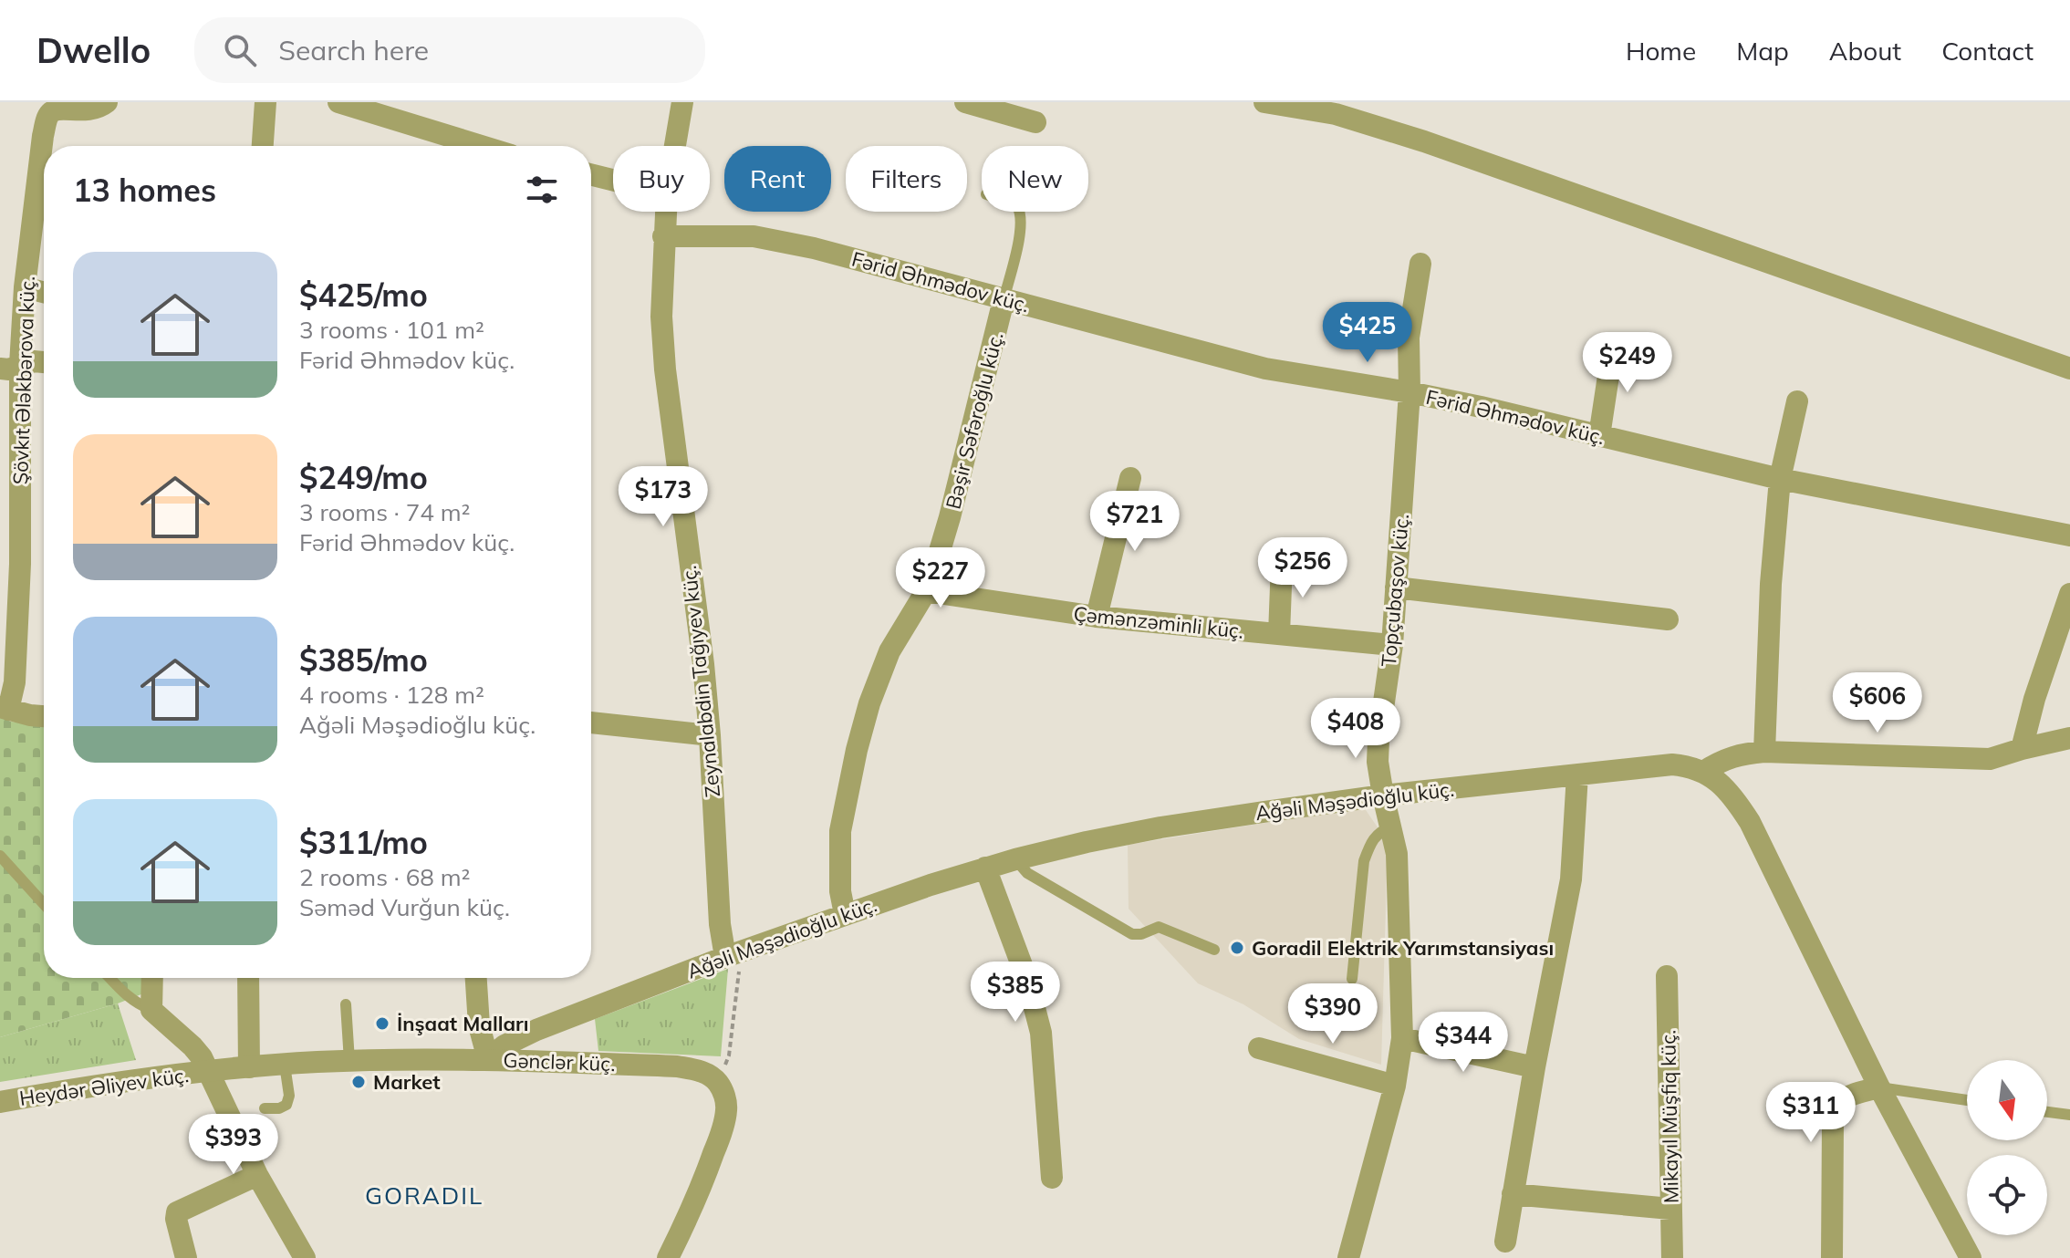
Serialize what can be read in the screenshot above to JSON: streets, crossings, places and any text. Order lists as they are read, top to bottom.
{
  "streets": {
    "street": [
      "Fərid Əhmədov küç.",
      "Şövkıt Ələkbərova küç.",
      "Bəşir Səfəroğlu küç.",
      "Topçubaşov küç.",
      "Çəmənzəminli küç.",
      "Zeynalabdin Tağıyev küç.",
      "Ağəli Məşədioğlu küç.",
      "Gənclər küç.",
      "Heydər Əliyev küç.",
      "Mikayıl Müşfiq küç."
    ]
  },
  "crossings": [
    ["Fərid Əhmədov küç.", "Bəşir Səfəroğlu küç."],
    ["Fərid Əhmədov küç.", "Topçubaşov küç."],
    ["Fərid Əhmədov küç.", "Zeynalabdin Tağıyev küç."],
    ["Bəşir Səfəroğlu küç.", "Çəmənzəminli küç."],
    ["Bəşir Səfəroğlu küç.", "Ağəli Məşədioğlu küç."],
    ["Topçubaşov küç.", "Çəmənzəminli küç."],
    ["Topçubaşov küç.", "Ağəli Məşədioğlu küç."],
    ["Zeynalabdin Tağıyev küç.", "Ağəli Məşədioğlu küç."],
    ["Ağəli Məşədioğlu küç.", "Gənclər küç."],
    ["Gənclər küç.", "Heydər Əliyev küç."]
  ],
  "districts": ["GORADIL"],
  "places": ["Goradil Elektrik Yarımstansiyası", "İnşaat Malları", "Market"],
  "north": "bottom",
  "page": {
    "header": "Dwello",
    "search": "Search here",
    "nav": [
      "Home",
      "Map",
      "About",
      "Contact"
    ],
    "chip": [
      "Buy",
      "Rent",
      "Filters",
      "New"
    ],
    "heading": "13 homes",
    "list": [
      {
        "name": "$425/mo",
        "note": "3 rooms · 101 m² · Fərid Əhmədov küç."
      },
      {
        "name": "$249/mo",
        "note": "3 rooms · 74 m² · Fərid Əhmədov küç."
      },
      {
        "name": "$385/mo",
        "note": "4 rooms · 128 m² · Ağəli Məşədioğlu küç."
      },
      {
        "name": "$311/mo",
        "note": "2 rooms · 68 m² · Səməd Vurğun küç."
      }
    ],
    "price": [
      "$425",
      "$249",
      "$173",
      "$721",
      "$256",
      "$227",
      "$606",
      "$408",
      "$385",
      "$390",
      "$344",
      "$311",
      "$393"
    ]
  }
}
